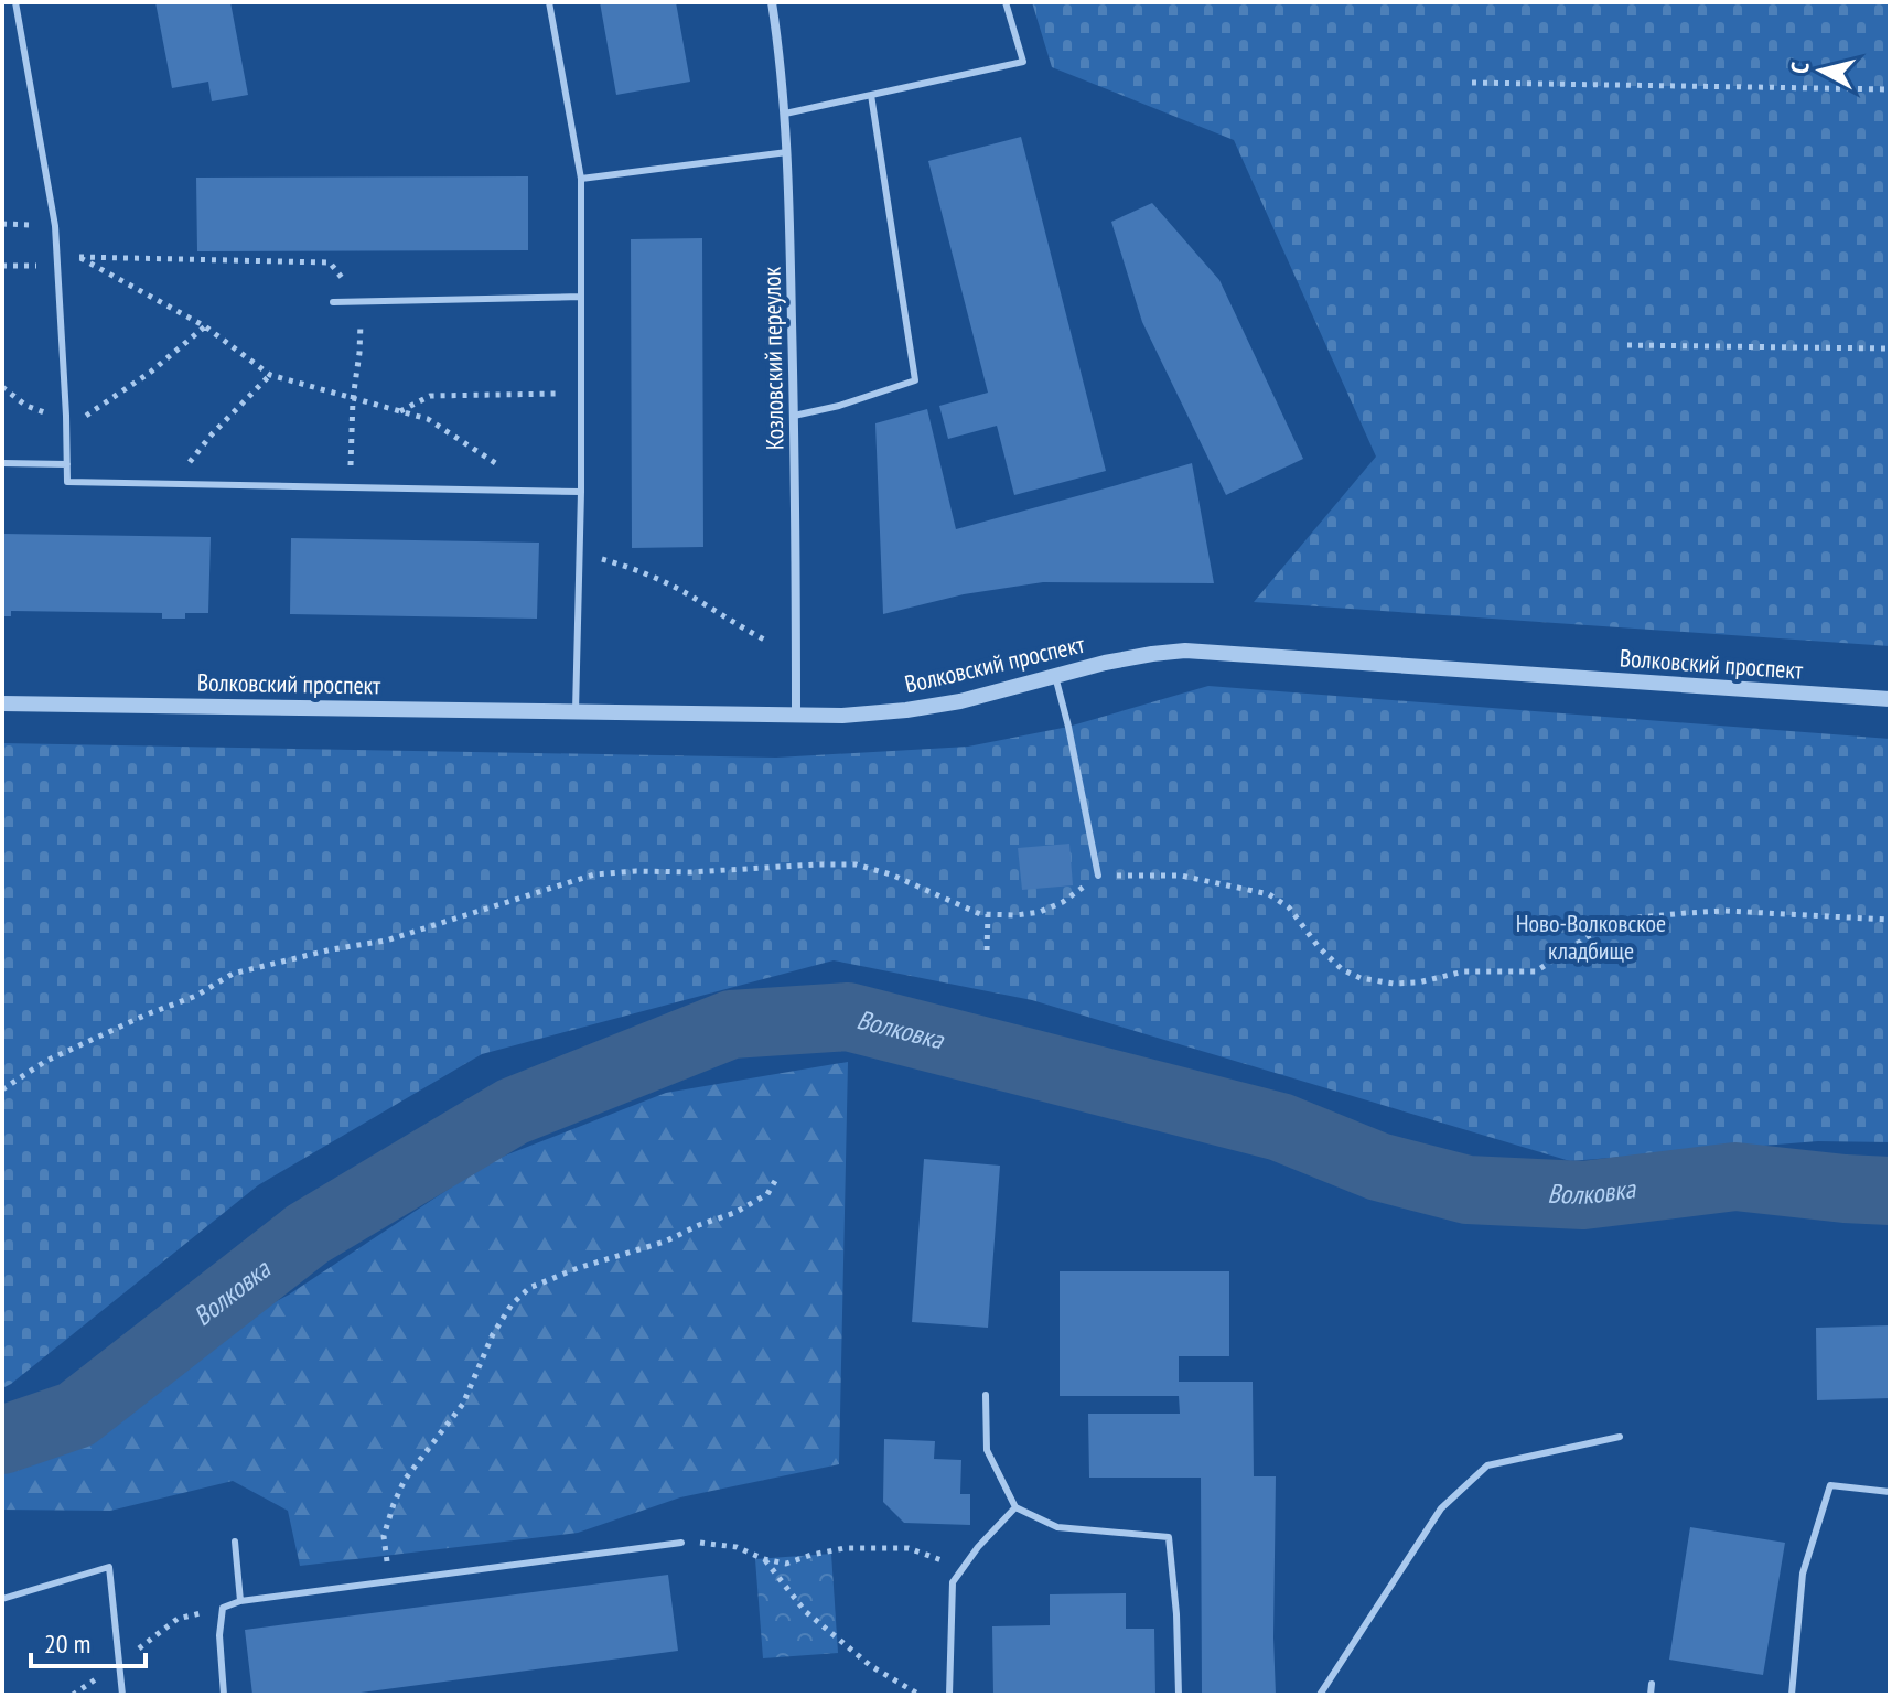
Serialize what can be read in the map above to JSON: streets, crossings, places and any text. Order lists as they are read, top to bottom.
{
  "streets": {
    "street": ["Козловский переулок", "Волковский проспект"]
  },
  "crossings": [
    ["Козловский переулок", "Волковский проспект"]
  ],
  "water": ["Волковка"],
  "parks": ["Ново-Волковское кладбище"],
  "scale_bar": "20 m",
  "north": "left"
}
